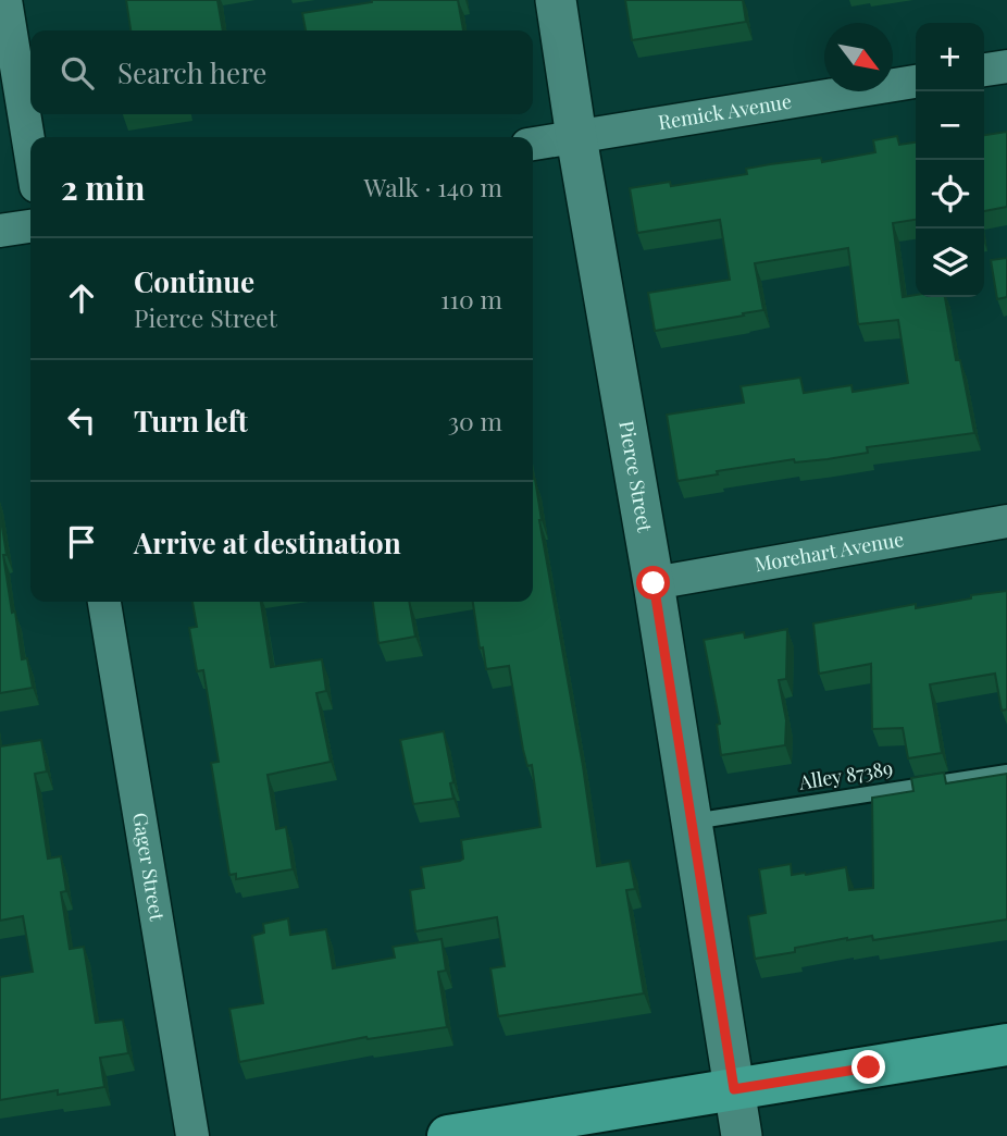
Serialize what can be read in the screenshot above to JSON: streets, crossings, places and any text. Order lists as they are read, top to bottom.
{
  "streets": {
    "street": [
      "Remick Avenue",
      "Pierce Street",
      "Morehart Avenue",
      "Gager Street"
    ],
    "lane": ["Alley 87389"]
  },
  "crossings": [
    ["Remick Avenue", "Pierce Street"],
    ["Pierce Street", "Morehart Avenue"],
    ["Pierce Street", "Alley 87389"]
  ],
  "north": "bottom right",
  "page": {
    "map_buttons": ["+", "−"],
    "search": "Search here",
    "heading": ["2 min", "Walk · 140 m"],
    "list": [
      ["Continue", "Pierce Street", "110 m"],
      ["Turn left", "30 m"],
      "Arrive at destination"
    ]
  }
}
